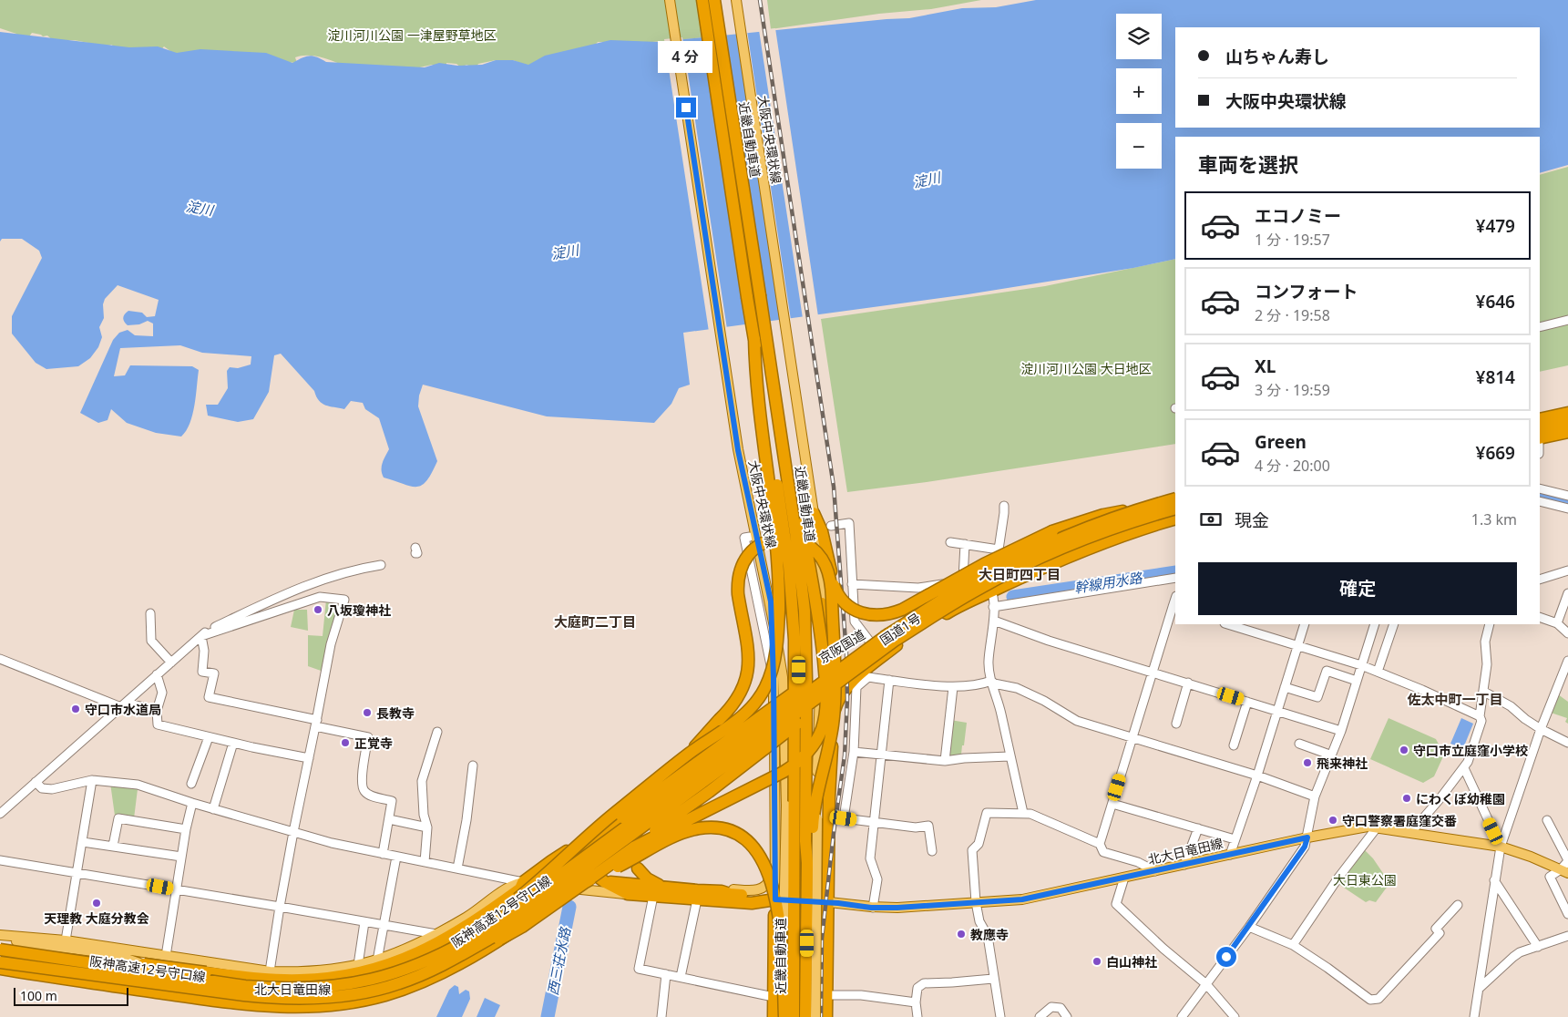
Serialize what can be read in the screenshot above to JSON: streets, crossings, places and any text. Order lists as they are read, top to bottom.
{
  "streets": {
    "highway": [
      "近畿自動車道",
      "国道1号",
      "京阪国道",
      "阪神高速12号守口線"
    ],
    "main road": ["大阪中央環状線", "北大日竜田線"]
  },
  "crossings": [
    ["国道1号", "京阪国道"],
    ["国道1号", "北大日竜田線"],
    ["京阪国道", "北大日竜田線"]
  ],
  "districts": ["大日町四丁目", "大庭町二丁目", "佐太中町一丁目"],
  "water": ["淀川", "幹線用水路", "西三荘水路"],
  "parks": ["淀川河川公園 一津屋野草地区", "淀川河川公園 大日地区", "大日東公園"],
  "places": [
    "八坂瓊神社",
    "守口市水道局",
    "長教寺",
    "正覚寺",
    "守口市立庭窪小学校",
    "飛来神社",
    "にわくぼ幼稚園",
    "守口警察署庭窪交番",
    "天理教 大庭分教会",
    "教應寺",
    "白山神社"
  ],
  "scale_bar": "100 m",
  "page": {
    "map_buttons": ["+", "−"],
    "banner": ["山ちゃん寿し", "大阪中央環状線"],
    "bubble": "4 分",
    "heading": "車両を選択",
    "list": [
      {
        "name": "エコノミー",
        "note": "1 分 · 19:57",
        "value": "¥479"
      },
      {
        "name": "コンフォート",
        "note": "2 分 · 19:58",
        "value": "¥646"
      },
      {
        "name": "XL",
        "note": "3 分 · 19:59",
        "value": "¥814"
      },
      {
        "name": "Green",
        "note": "4 分 · 20:00",
        "value": "¥669"
      }
    ],
    "pay": ["現金", "1.3 km"],
    "buttons": "確定",
    "scale": "100 m"
  }
}
